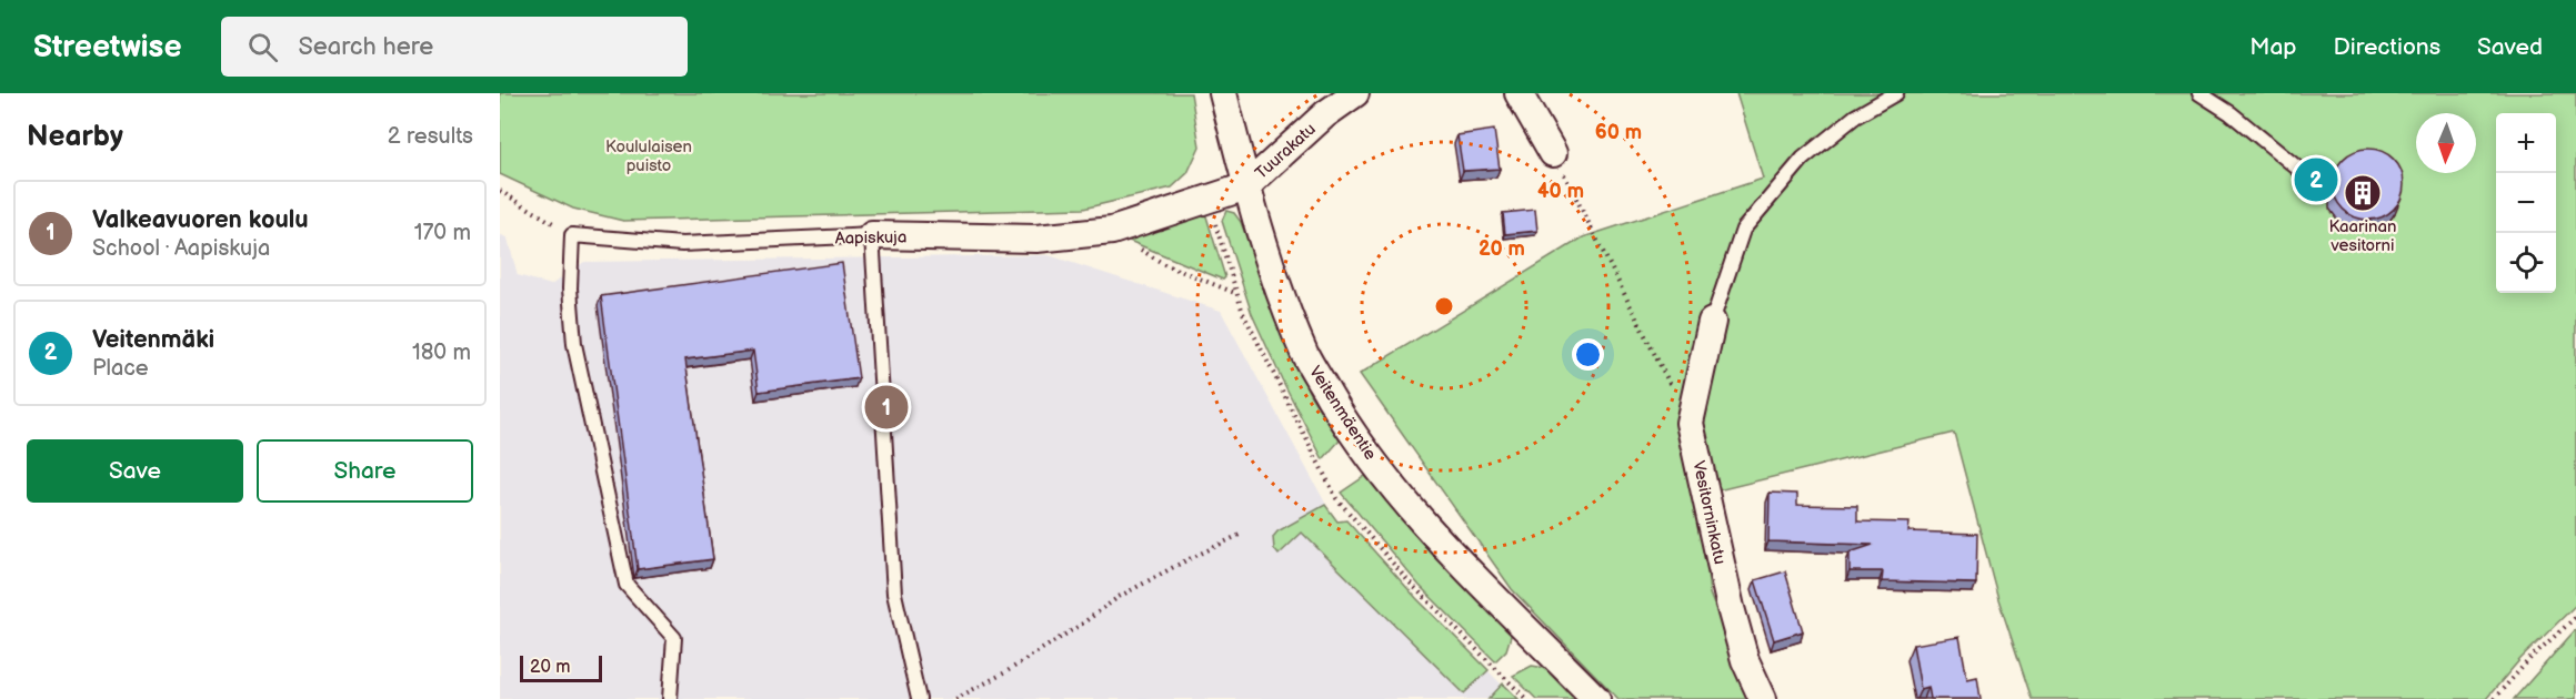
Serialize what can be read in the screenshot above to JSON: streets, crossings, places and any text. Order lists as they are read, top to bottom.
{
  "streets": {
    "street": [
      "Tuurakatu",
      "Aapiskuja",
      "Veitenmäentie",
      "Vesitorninkatu"
    ]
  },
  "crossings": [
    ["Tuurakatu", "Aapiskuja"],
    ["Tuurakatu", "Veitenmäentie"],
    ["Aapiskuja", "Veitenmäentie"]
  ],
  "parks": ["Koululaisen puisto"],
  "places": {
    "building": ["Kaarinan vesitorni"]
  },
  "scale_bar": "20 m",
  "north": "bottom",
  "page": {
    "header": "Streetwise",
    "search": "Search here",
    "nav": ["Map", "Directions", "Saved"],
    "heading": ["Nearby", "2 results"],
    "map_buttons": ["+", "−"],
    "pins": ["2", "1"],
    "list": [
      {
        "mark": "1",
        "name": "Valkeavuoren koulu",
        "note": "School · Aapiskuja",
        "value": "170 m"
      },
      {
        "mark": "2",
        "name": "Veitenmäki",
        "note": "Place",
        "value": "180 m"
      }
    ],
    "buttons": ["Save", "Share"],
    "scale": "20 m"
  },
  "rings": ["60 m", "40 m", "20 m"]
}
